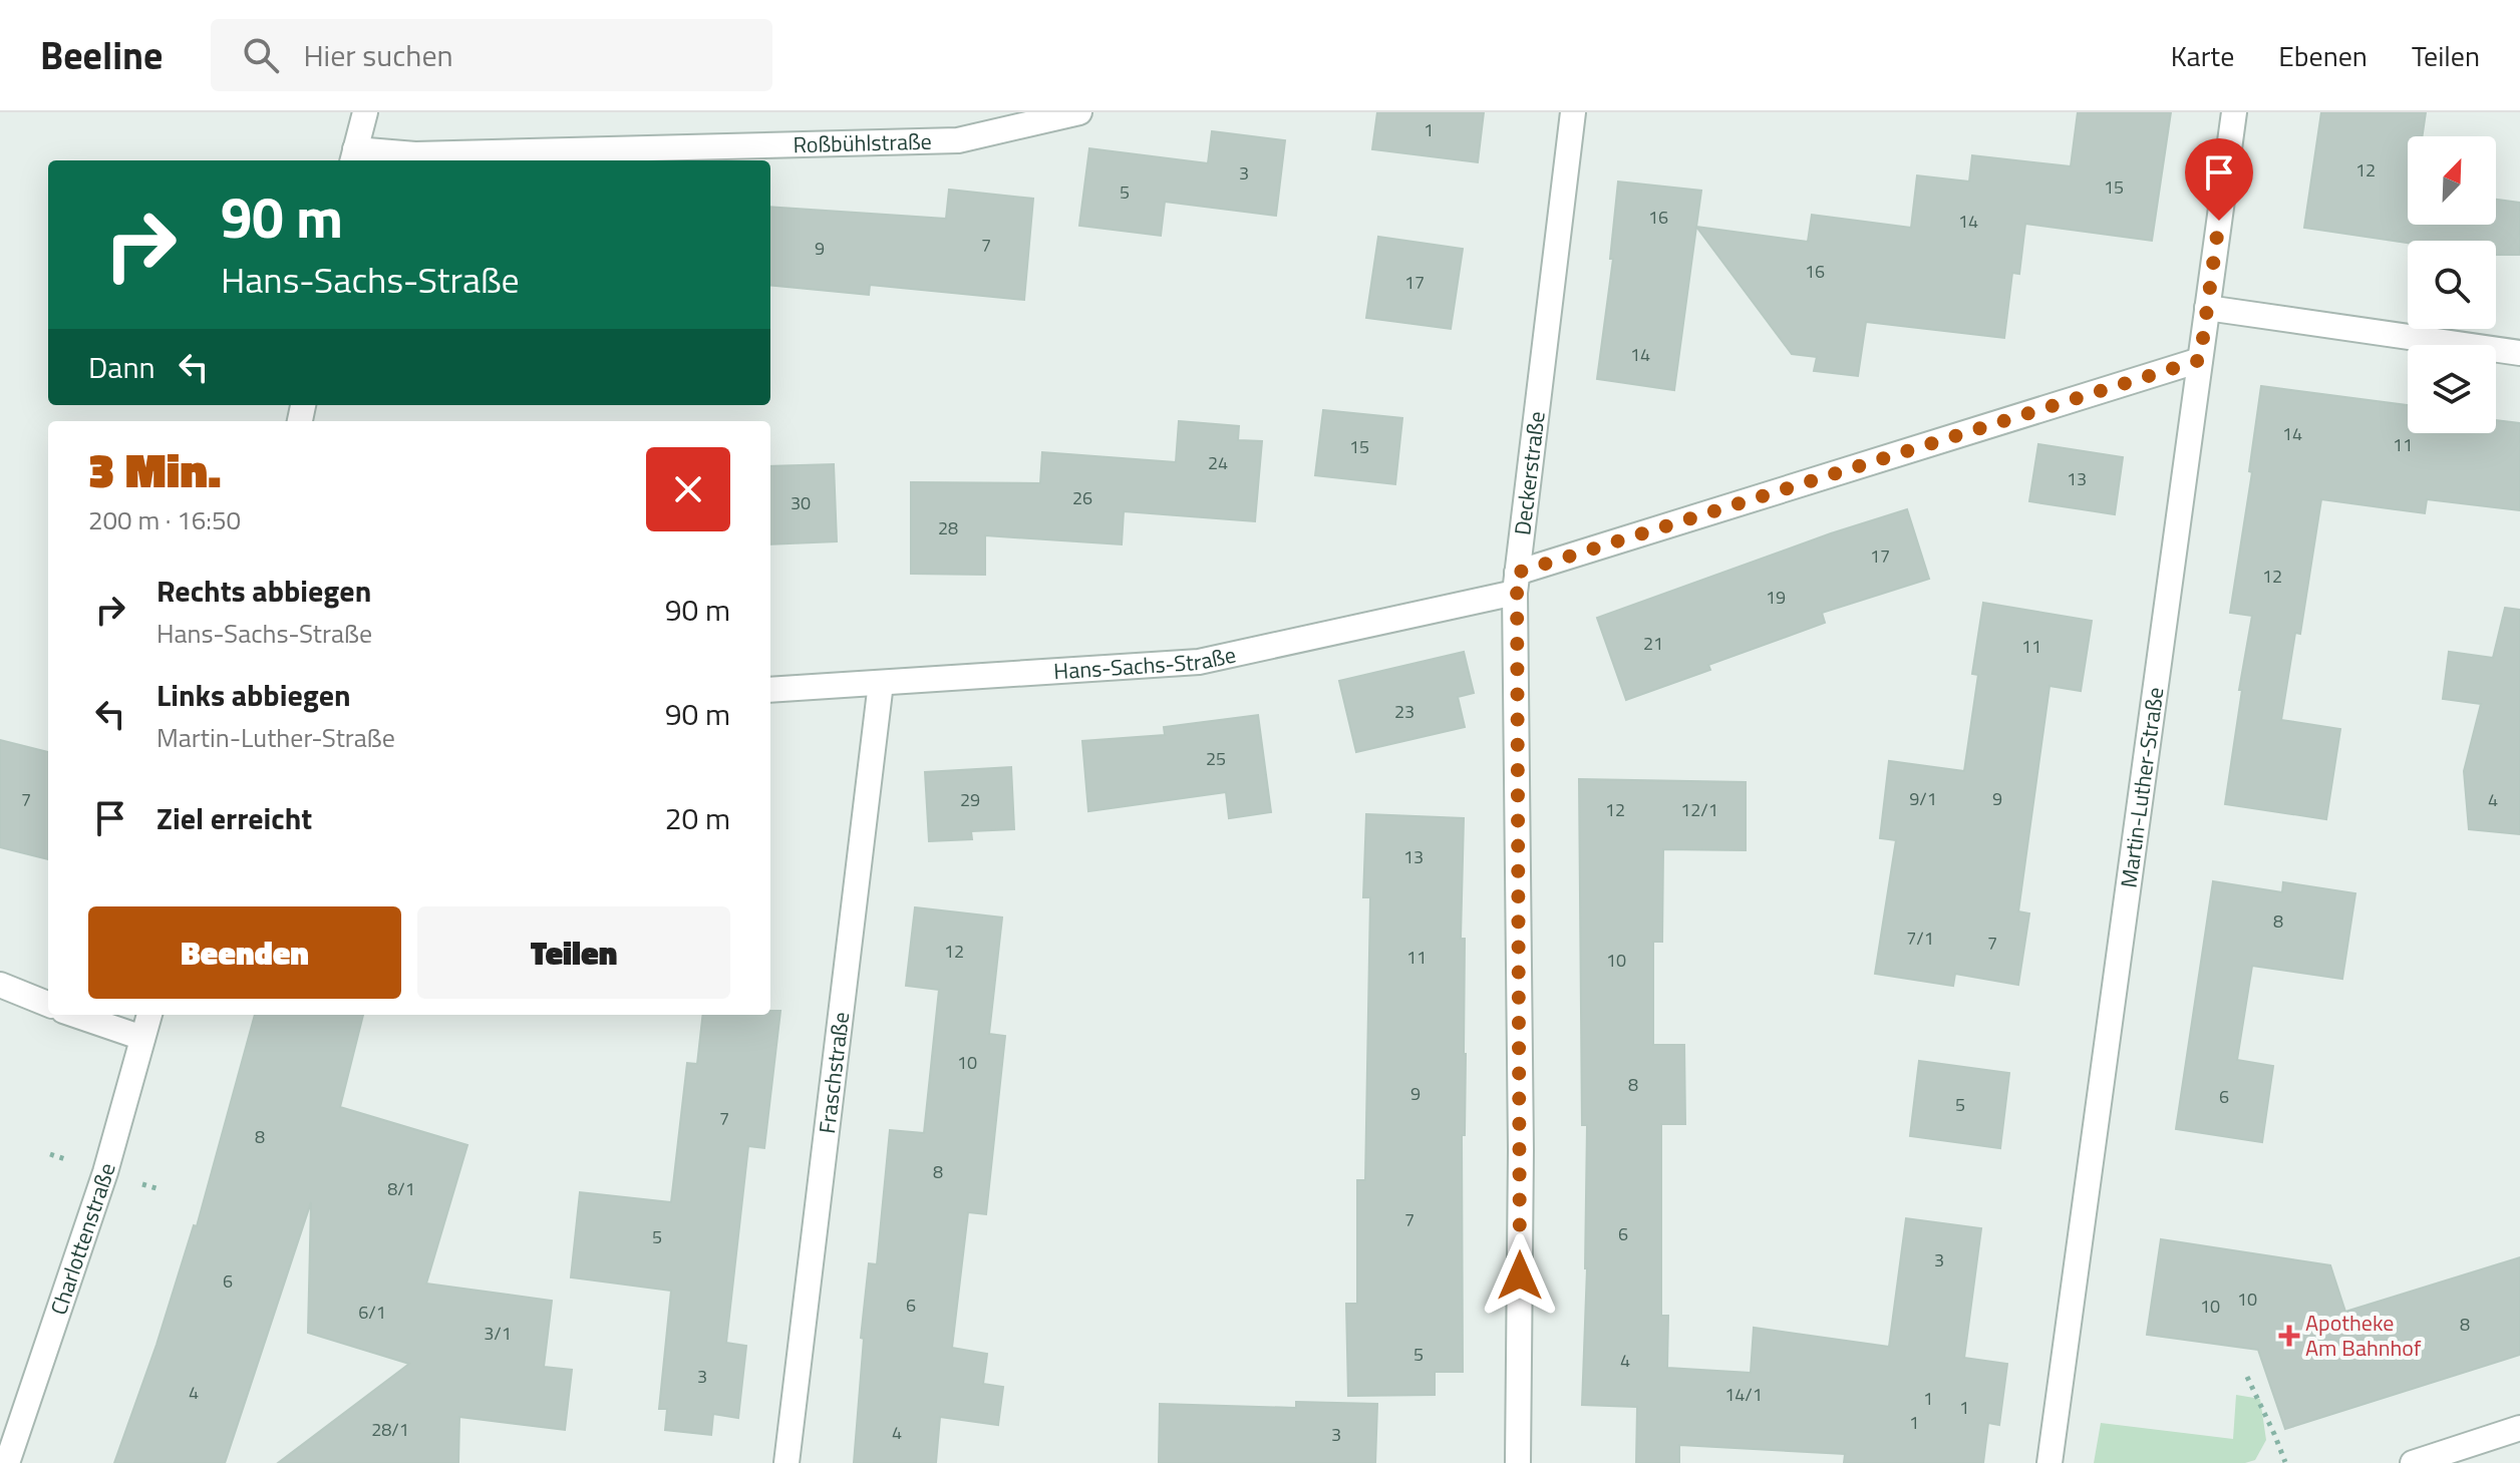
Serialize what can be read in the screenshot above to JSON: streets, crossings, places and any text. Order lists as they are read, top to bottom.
{
  "streets": {
    "street": [
      "Roßbühlstraße",
      "Deckerstraße",
      "Hans-Sachs-Straße",
      "Martin-Luther-Straße",
      "Fraschstraße",
      "Charlottenstraße"
    ]
  },
  "crossings": [
    ["Deckerstraße", "Hans-Sachs-Straße"],
    ["Hans-Sachs-Straße", "Martin-Luther-Straße"],
    ["Hans-Sachs-Straße", "Fraschstraße"]
  ],
  "places": {
    "health": ["Apotheke Am Bahnhof"]
  },
  "house_numbers": [
    "1",
    "12",
    "3",
    "15",
    "5",
    "16",
    "14",
    "7",
    "9",
    "16",
    "17",
    "14",
    "14",
    "11",
    "15",
    "24",
    "13",
    "26",
    "30",
    "28",
    "17",
    "12",
    "19",
    "21",
    "11",
    "23",
    "25",
    "9/1",
    "9",
    "7",
    "29",
    "4",
    "12",
    "12/1",
    "13",
    "8",
    "7/1",
    "7",
    "12",
    "11",
    "10",
    "10",
    "8",
    "9",
    "6",
    "5",
    "7",
    "8",
    "8",
    "8/1",
    "7",
    "6",
    "5",
    "3",
    "6",
    "10",
    "6",
    "10",
    "6/1",
    "8",
    "3/1",
    "5",
    "4",
    "3",
    "4",
    "14/1",
    "1",
    "1",
    "1",
    "28/1",
    "4",
    "3"
  ],
  "north": "top right",
  "page": {
    "header": "Beeline",
    "search": "Hier suchen",
    "nav": ["Karte", "Ebenen", "Teilen"],
    "turn": ["90 m", "Hans-Sachs-Straße"],
    "then": "Dann",
    "heading": ["3 Min.", "200 m · 16:50"],
    "list": [
      {
        "name": "Rechts abbiegen",
        "note": "Hans-Sachs-Straße",
        "value": "90 m"
      },
      {
        "name": "Links abbiegen",
        "note": "Martin-Luther-Straße",
        "value": "90 m"
      },
      {
        "name": "Ziel erreicht",
        "value": "20 m"
      }
    ],
    "buttons": ["Beenden", "Teilen"]
  }
}
